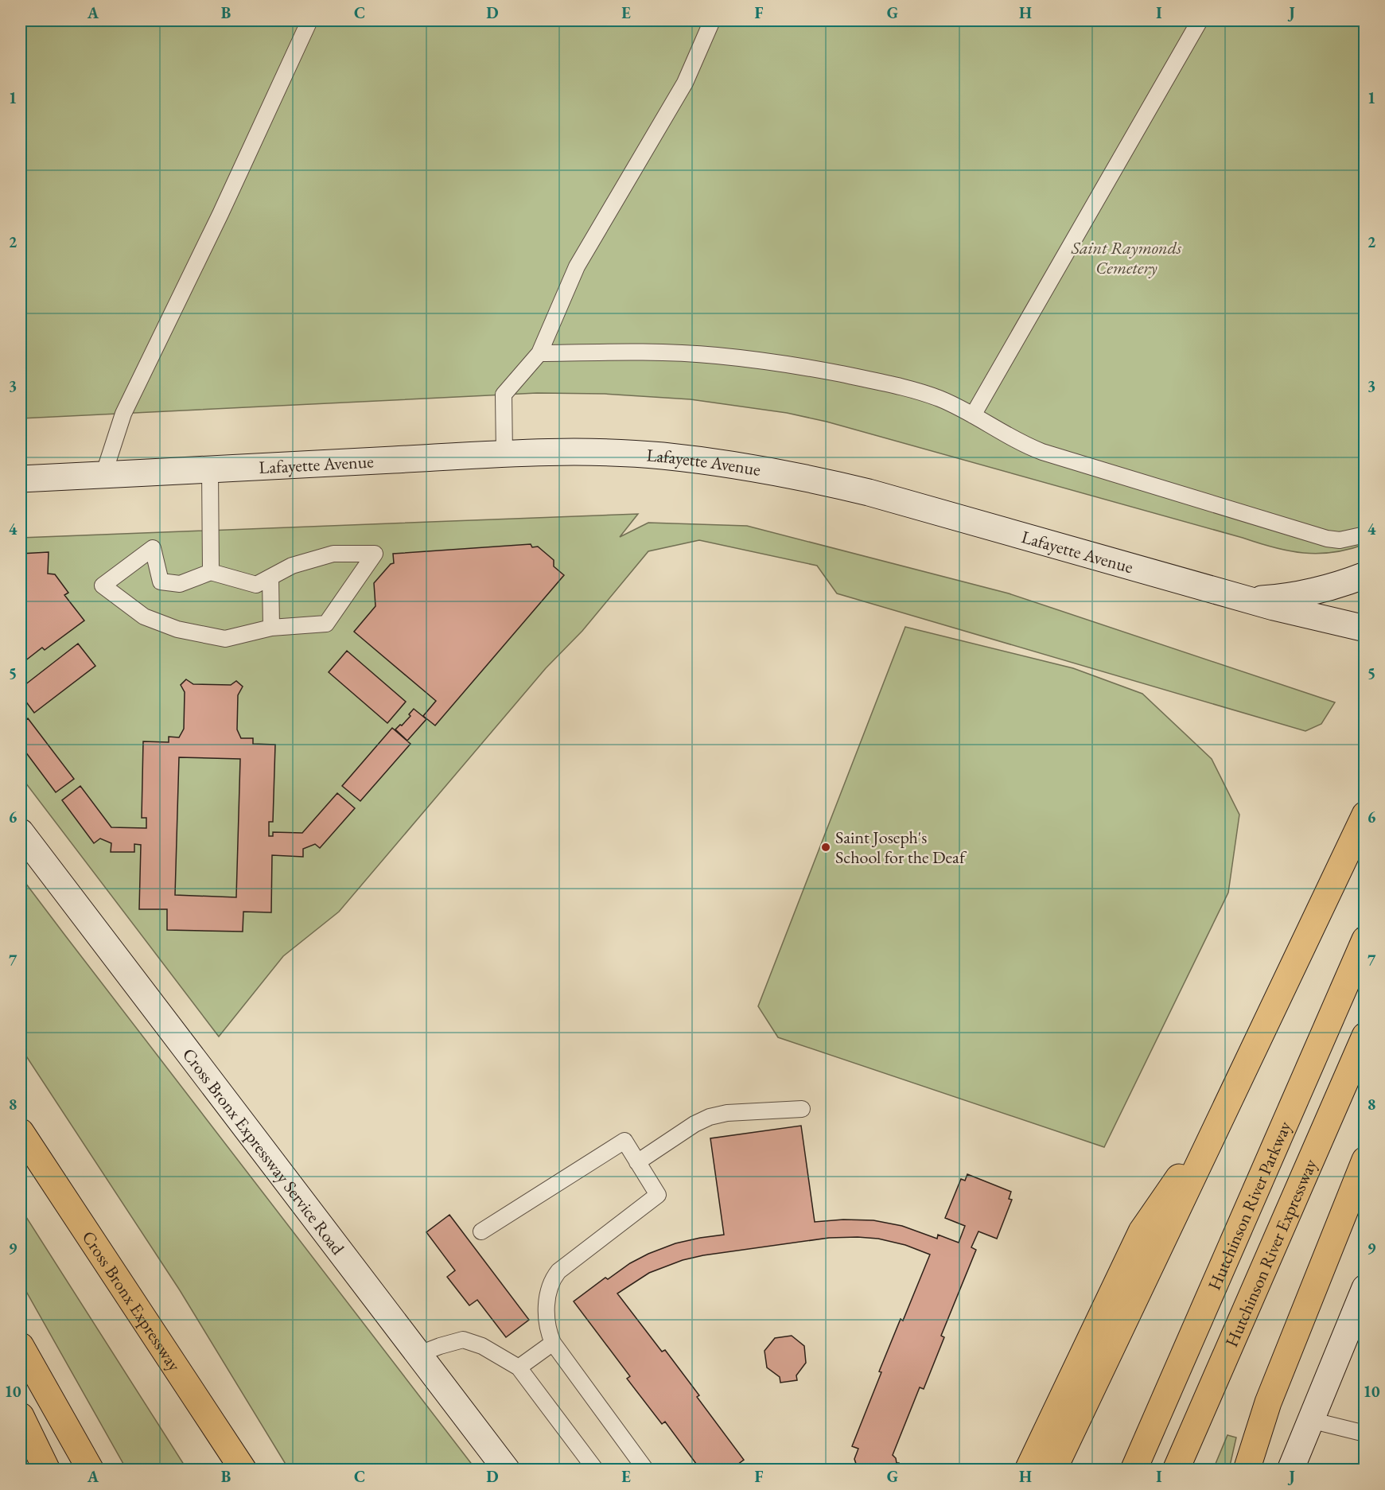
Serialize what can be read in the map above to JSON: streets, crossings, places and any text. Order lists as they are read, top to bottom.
{
  "streets": {
    "highway": ["Hutchinson River Parkway", "Hutchinson River Expressway", "Cross Bronx Expressway"],
    "street": ["Lafayette Avenue", "Cross Bronx Expressway Service Road"]
  },
  "parks": ["Saint Raymonds Cemetery"],
  "places": ["Saint Joseph's School for the Deaf"],
  "grid": {
    "columns": [
      "A",
      "B",
      "C",
      "D",
      "E",
      "F",
      "G",
      "H",
      "I",
      "J"
    ],
    "rows": [
      "1",
      "2",
      "3",
      "4",
      "5",
      "6",
      "7",
      "8",
      "9",
      "10"
    ]
  }
}
